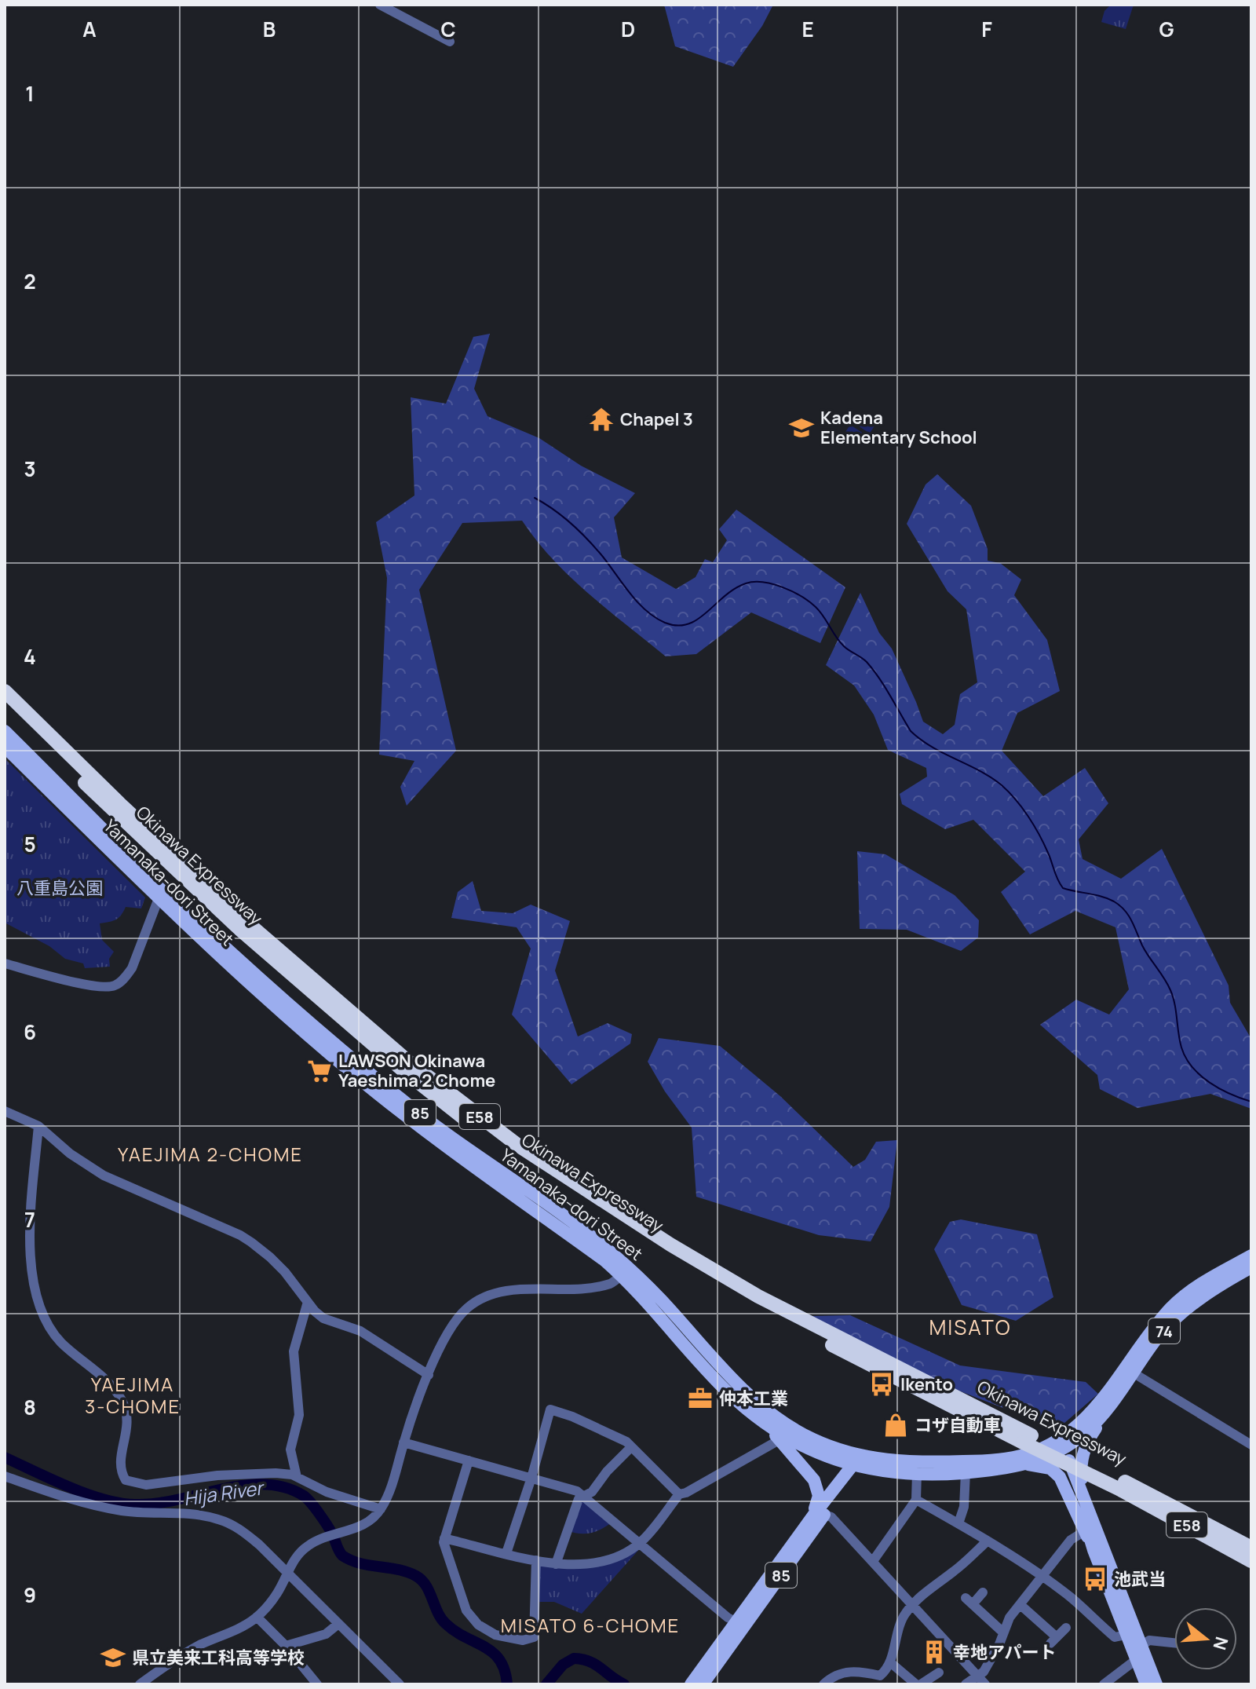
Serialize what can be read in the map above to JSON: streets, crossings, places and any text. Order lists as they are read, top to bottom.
{
  "streets": {
    "highway": ["Okinawa Expressway", "E58"],
    "main road": ["Yamanaka-dori Street", "85", "74"]
  },
  "crossings": [
    ["Yamanaka-dori Street", "85"],
    ["Yamanaka-dori Street", "74"]
  ],
  "districts": [
    "YAEJIMA 2-CHOME",
    "MISATO",
    "YAEJIMA 3-CHOME",
    "MISATO 6-CHOME"
  ],
  "water": ["Hija River"],
  "parks": ["八重島公園"],
  "places": {
    "temple": ["Chapel 3"],
    "school or university": ["Kadena Elementary School", "県立美来工科高等学校"],
    "supermarket": ["LAWSON Okinawa Yaeshima 2 Chome"],
    "bus stop": ["Ikento", "池武当"],
    "office": ["仲本工業"],
    "shop": ["コザ自動車"],
    "building": ["幸地アパート"]
  },
  "north": "right",
  "grid": {
    "columns": [
      "A",
      "B",
      "C",
      "D",
      "E",
      "F",
      "G"
    ],
    "rows": [
      "1",
      "2",
      "3",
      "4",
      "5",
      "6",
      "7",
      "8",
      "9"
    ]
  }
}
